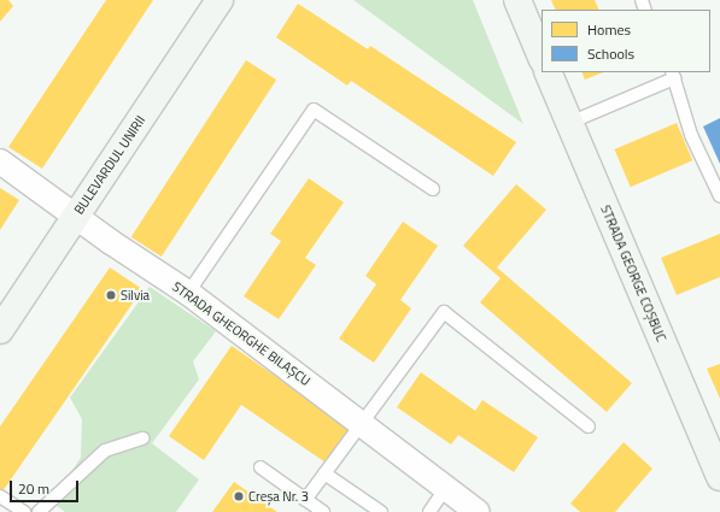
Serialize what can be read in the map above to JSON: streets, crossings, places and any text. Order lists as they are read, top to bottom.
{
  "streets": {
    "main road": ["BULEVARDUL UNIRII", "STRADA GEORGE COȘBUC"],
    "street": ["STRADA GHEORGHE BILAȘCU"]
  },
  "crossings": [
    ["BULEVARDUL UNIRII", "STRADA GHEORGHE BILAȘCU"]
  ],
  "places": ["Silvia", "Creșa Nr. 3"],
  "legend": ["Homes", "Schools"],
  "scale_bar": "20 m"
}
